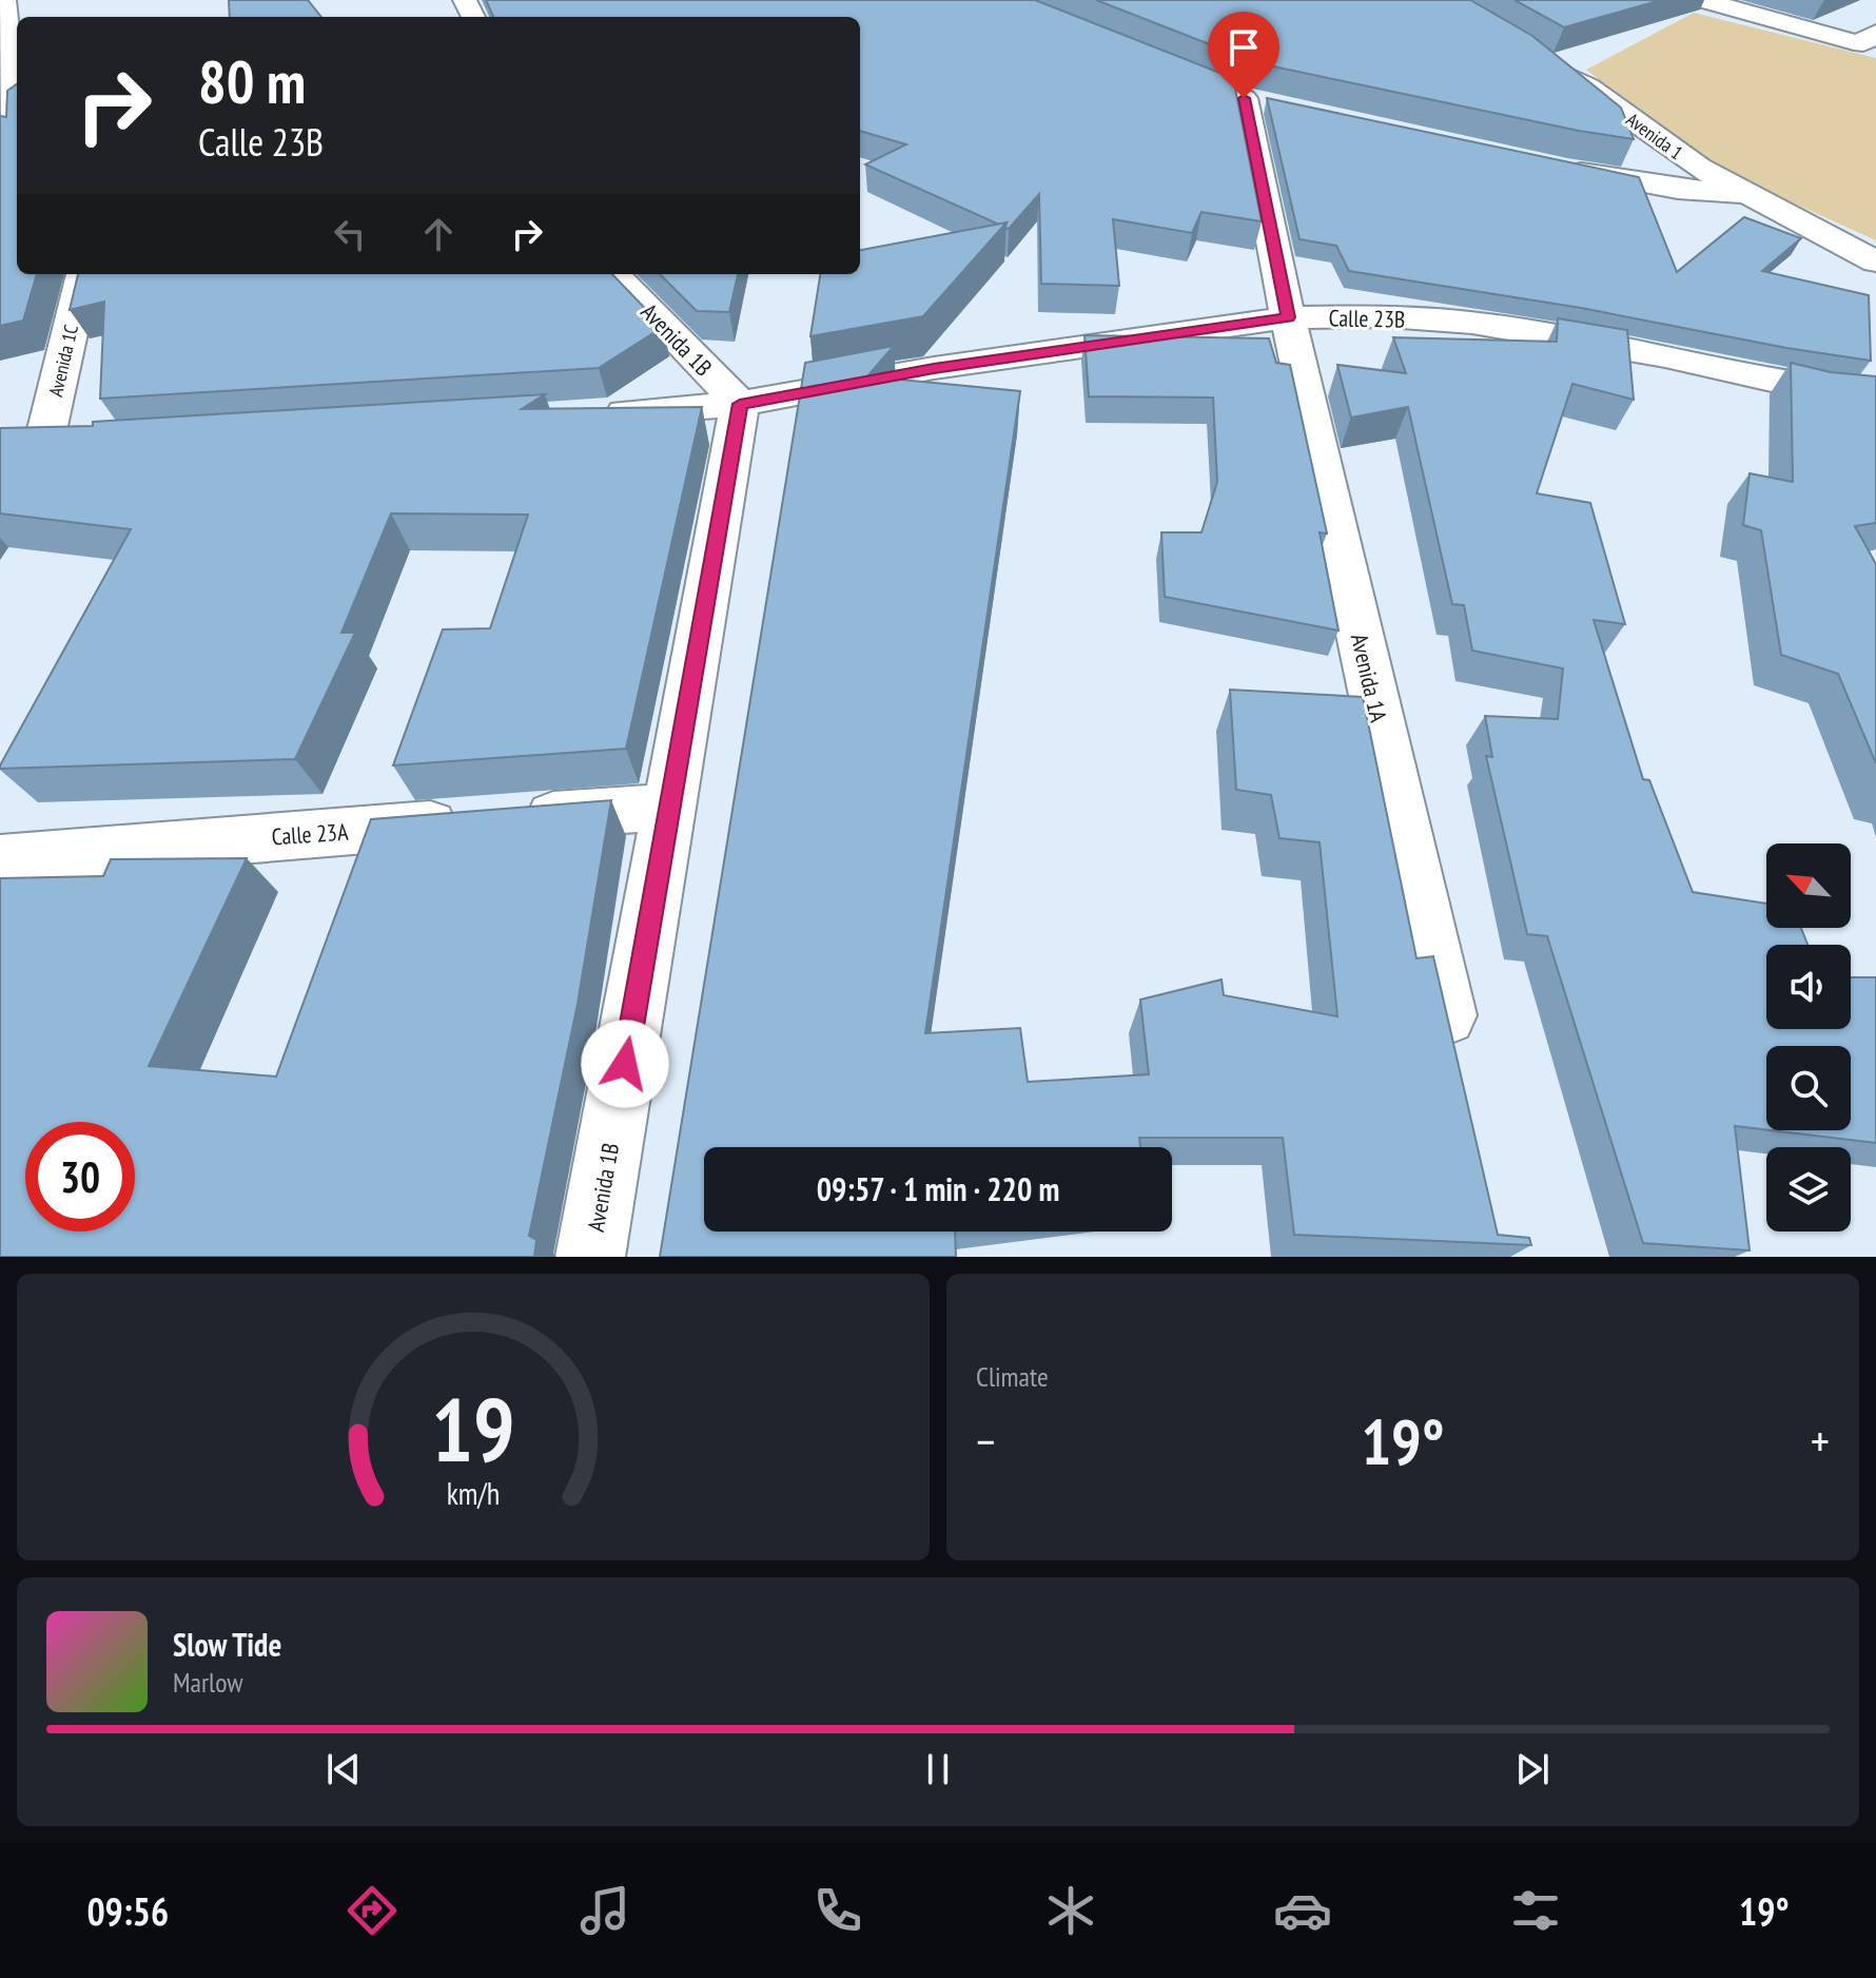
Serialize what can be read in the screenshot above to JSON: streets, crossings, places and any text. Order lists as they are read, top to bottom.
{
  "streets": {
    "street": [
      "Avenida 1",
      "Calle 23B",
      "Avenida 1B",
      "Avenida 1C",
      "Avenida 1A",
      "Calle 23A"
    ]
  },
  "crossings": [
    ["Calle 23B", "Avenida 1B"],
    ["Calle 23B", "Avenida 1A"],
    ["Avenida 1B", "Calle 23A"]
  ],
  "north": "top left",
  "page": {
    "turn": ["80 m", "Calle 23B"],
    "limit": "30",
    "trip": "09:57 · 1 min · 220 m",
    "tile": "Climate",
    "heat": ["−", "19°", "+"],
    "song": ["Slow Tide", "Marlow"],
    "tabs": ["09:56", "19°"],
    "gauge": ["19", "km/h"]
  }
}
